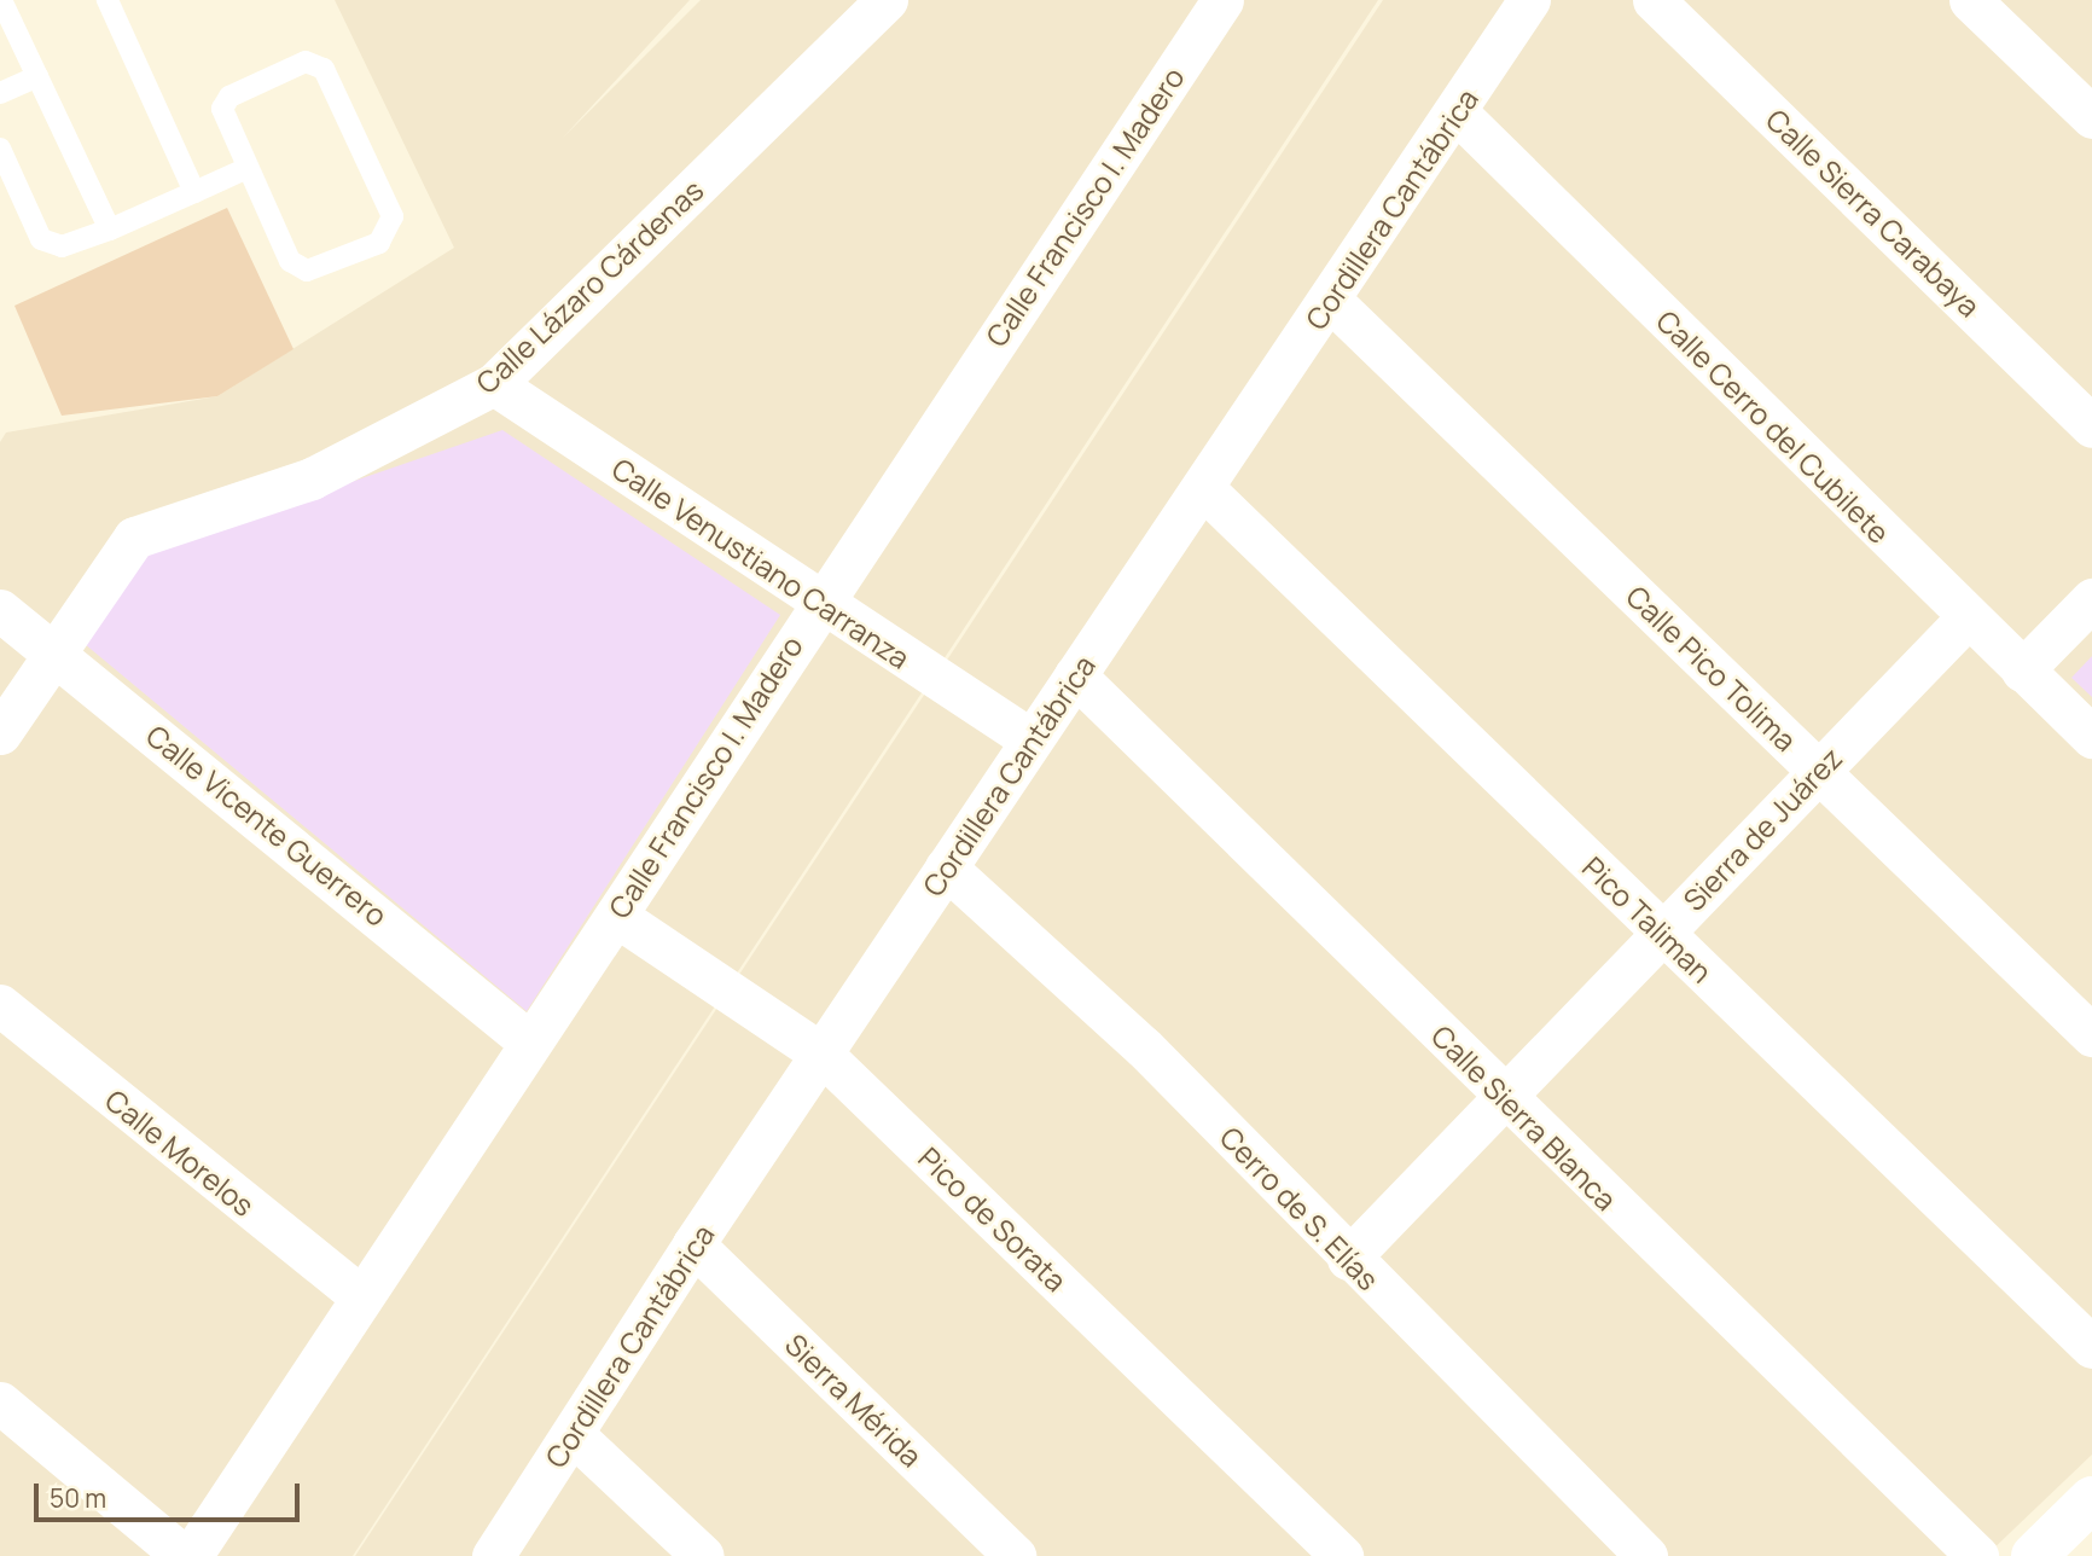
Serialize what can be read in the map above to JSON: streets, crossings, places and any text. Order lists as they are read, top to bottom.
{
  "streets": {
    "street": [
      "Calle Francisco I. Madero",
      "Cordillera Cantábrica",
      "Calle Sierra Carabaya",
      "Calle Lázaro Cárdenas",
      "Calle Cerro del Cubilete",
      "Calle Venustiano Carranza",
      "Calle Pico Tolima",
      "Calle Vicente Guerrero",
      "Sierra de Juárez",
      "Pico Taliman",
      "Calle Sierra Blanca",
      "Calle Morelos",
      "Cerro de S. Elías",
      "Pico de Sorata",
      "Sierra Mérida"
    ]
  },
  "crossings": [
    ["Calle Francisco I. Madero", "Calle Venustiano Carranza"],
    ["Calle Francisco I. Madero", "Calle Vicente Guerrero"],
    ["Calle Francisco I. Madero", "Calle Morelos"],
    ["Calle Francisco I. Madero", "Pico de Sorata"],
    ["Cordillera Cantábrica", "Calle Cerro del Cubilete"],
    ["Cordillera Cantábrica", "Calle Venustiano Carranza"],
    ["Cordillera Cantábrica", "Calle Pico Tolima"],
    ["Cordillera Cantábrica", "Pico Taliman"],
    ["Cordillera Cantábrica", "Calle Sierra Blanca"],
    ["Cordillera Cantábrica", "Cerro de S. Elías"],
    ["Cordillera Cantábrica", "Pico de Sorata"],
    ["Cordillera Cantábrica", "Sierra Mérida"],
    ["Calle Lázaro Cárdenas", "Calle Venustiano Carranza"],
    ["Calle Lázaro Cárdenas", "Calle Vicente Guerrero"],
    ["Calle Cerro del Cubilete", "Sierra de Juárez"],
    ["Calle Pico Tolima", "Sierra de Juárez"],
    ["Sierra de Juárez", "Pico Taliman"],
    ["Sierra de Juárez", "Calle Sierra Blanca"],
    ["Sierra de Juárez", "Cerro de S. Elías"]
  ],
  "scale_bar": "50 m"
}
